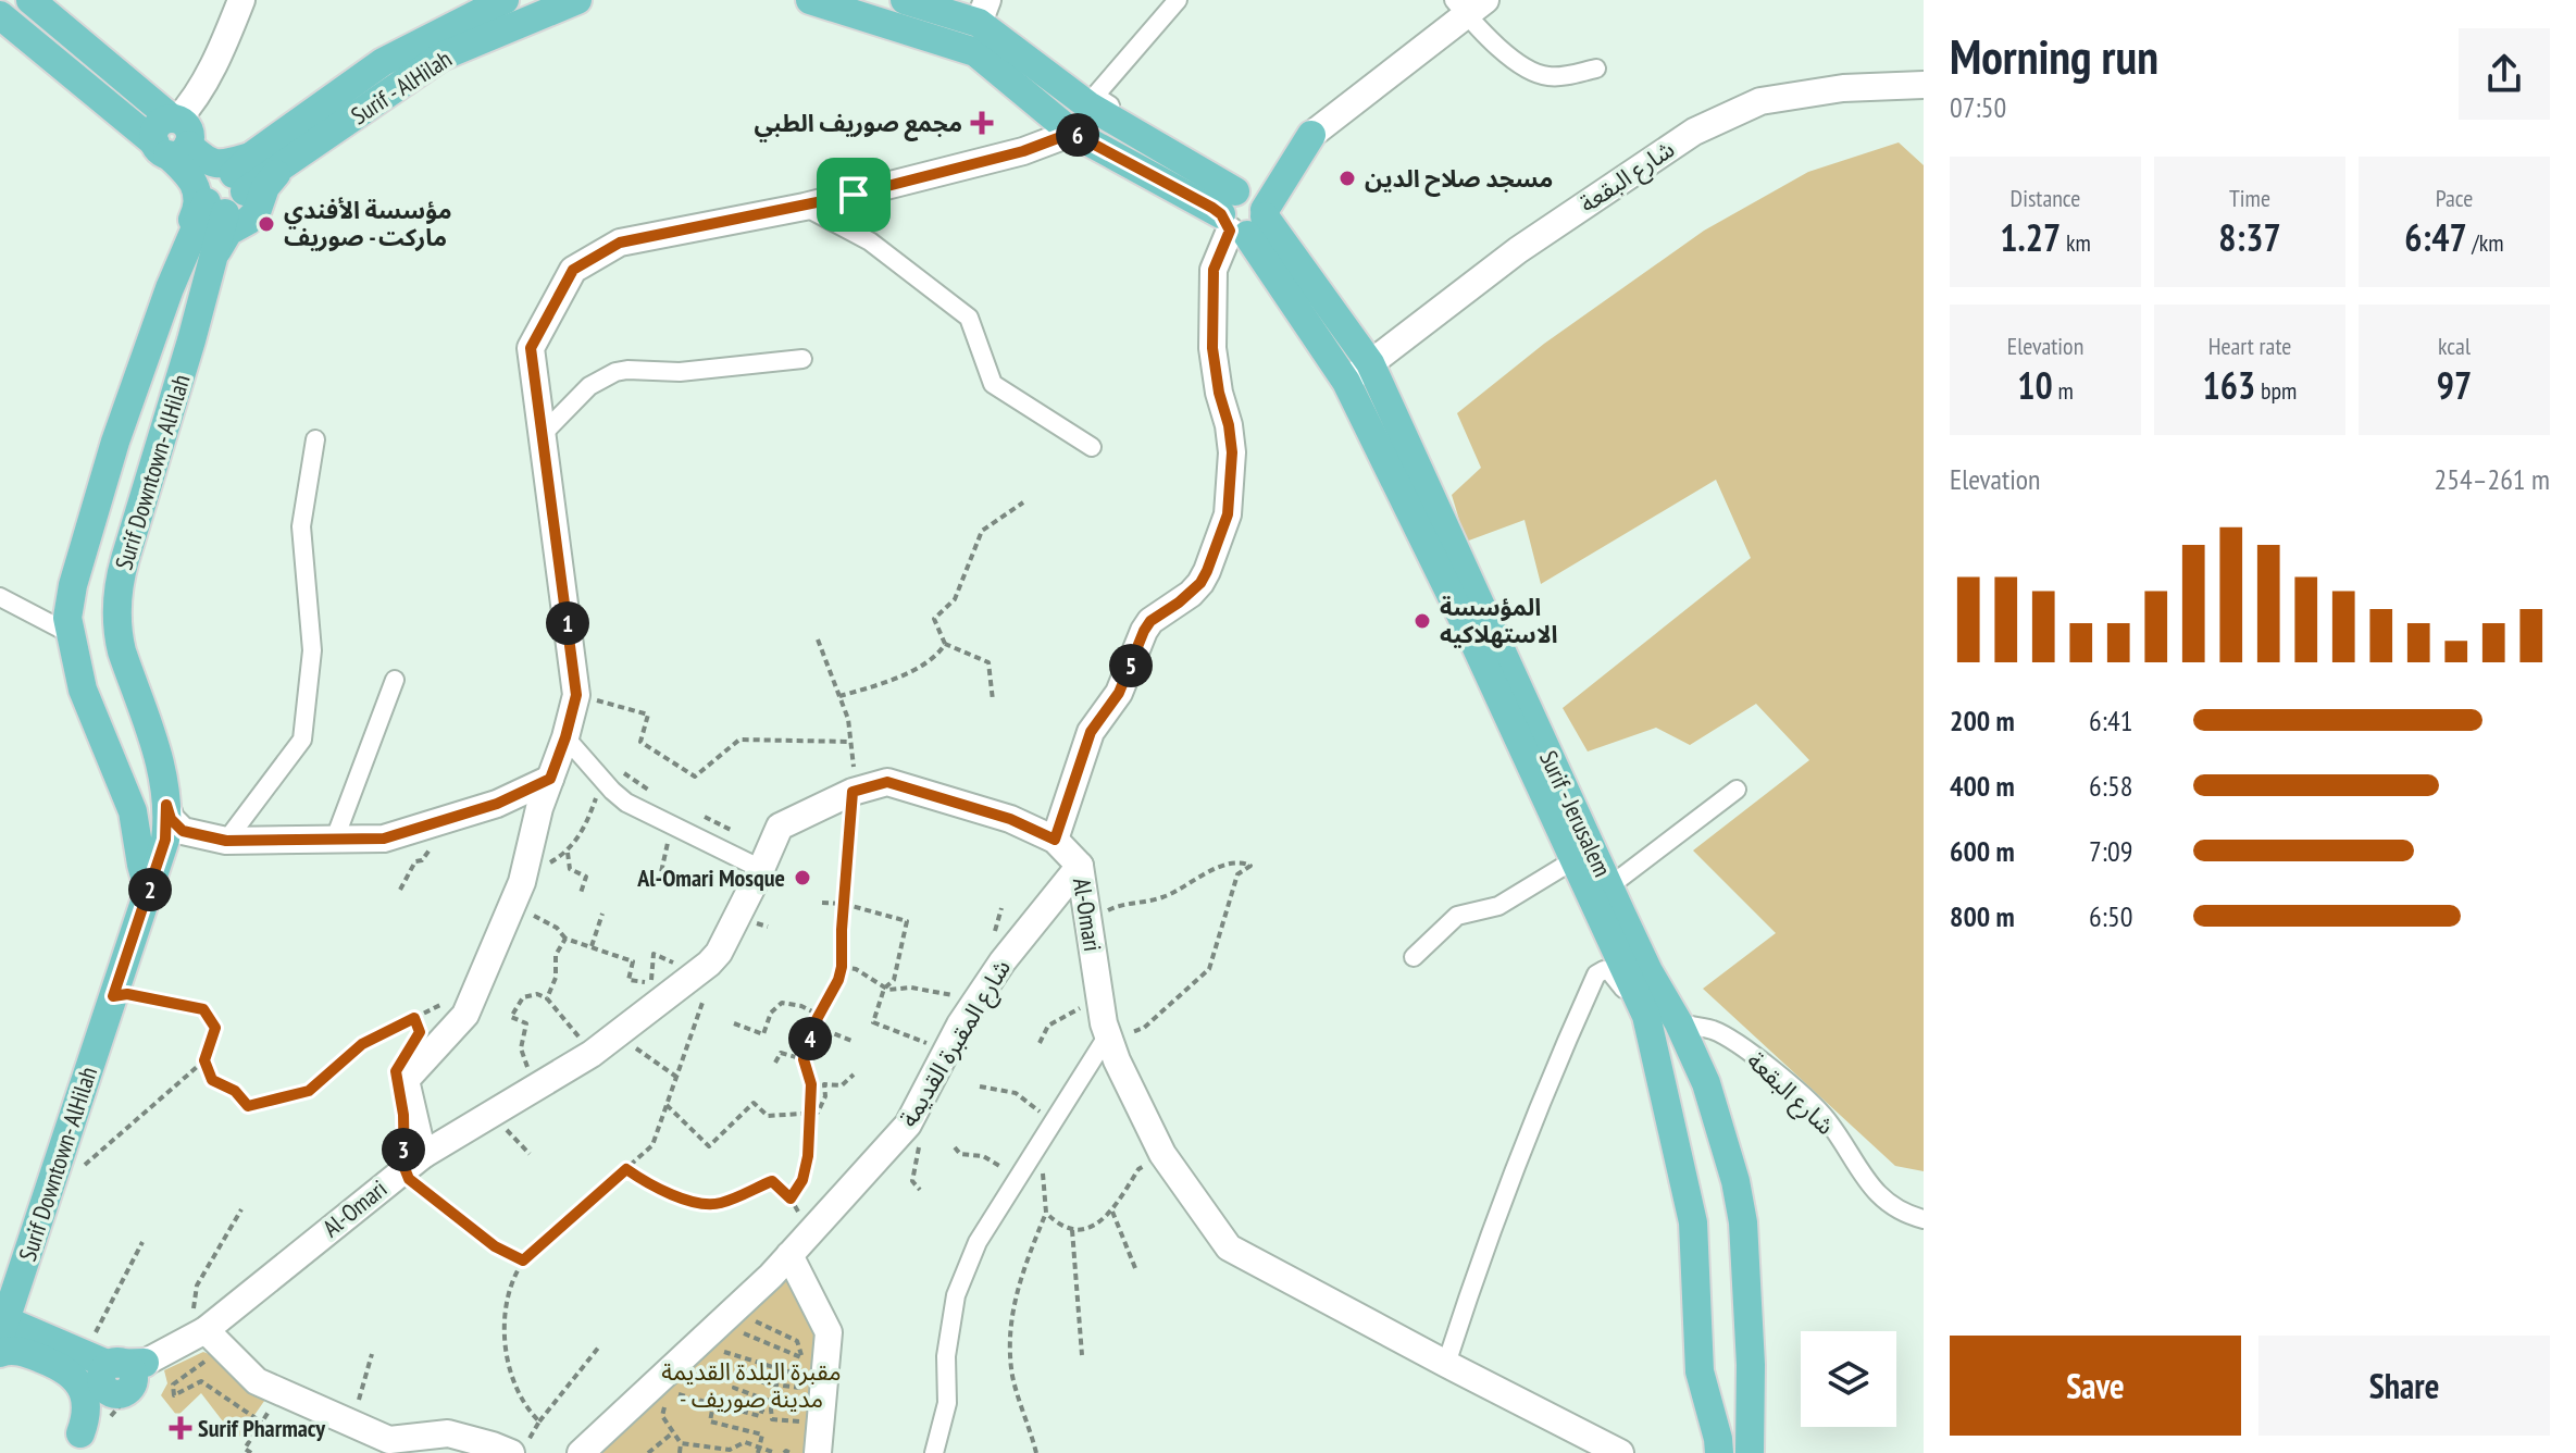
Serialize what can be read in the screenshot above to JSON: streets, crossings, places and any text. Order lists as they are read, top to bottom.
{
  "streets": {
    "main road": ["Surif - AlHilah", "Surif Downtown- AlHilah", "Surif - Jerusalem"],
    "street": ["شارع البقعة", "Al-Omari", "شارع المقبرة القديمة"]
  },
  "crossings": [
    ["Surif - AlHilah", "Surif Downtown- AlHilah"],
    ["شارع البقعة", "Surif - Jerusalem"],
    ["Al-Omari", "شارع المقبرة القديمة"]
  ],
  "parks": ["مقبرة البلدة القديمة - مدينة صوريف"],
  "places": {
    "health": ["مجمع صوريف الطبي", "Surif Pharmacy"],
    "other": [
      "مسجد صلاح الدين",
      "مؤسسة الأفندي ماركت - صوريف",
      "المؤسسة الاستهلاكيه",
      "Al-Omari Mosque"
    ]
  },
  "page": {
    "heading": ["Morning run", "07:50"],
    "pins": [
      "6",
      "1",
      "5",
      "2",
      "4",
      "3"
    ],
    "stats": [
      ["Distance", "1.27 km"],
      ["Time", "8:37"],
      ["Pace", "6:47 /km"],
      ["Elevation", "10 m"],
      ["Heart rate", "163 bpm"],
      ["kcal", "97"]
    ],
    "chart": ["Elevation", "254–261 m"],
    "list": [
      {
        "name": "200 m",
        "note": "6:41"
      },
      {
        "name": "400 m",
        "note": "6:58"
      },
      {
        "name": "600 m",
        "note": "7:09"
      },
      {
        "name": "800 m",
        "note": "6:50"
      }
    ],
    "buttons": ["Save", "Share"]
  }
}
